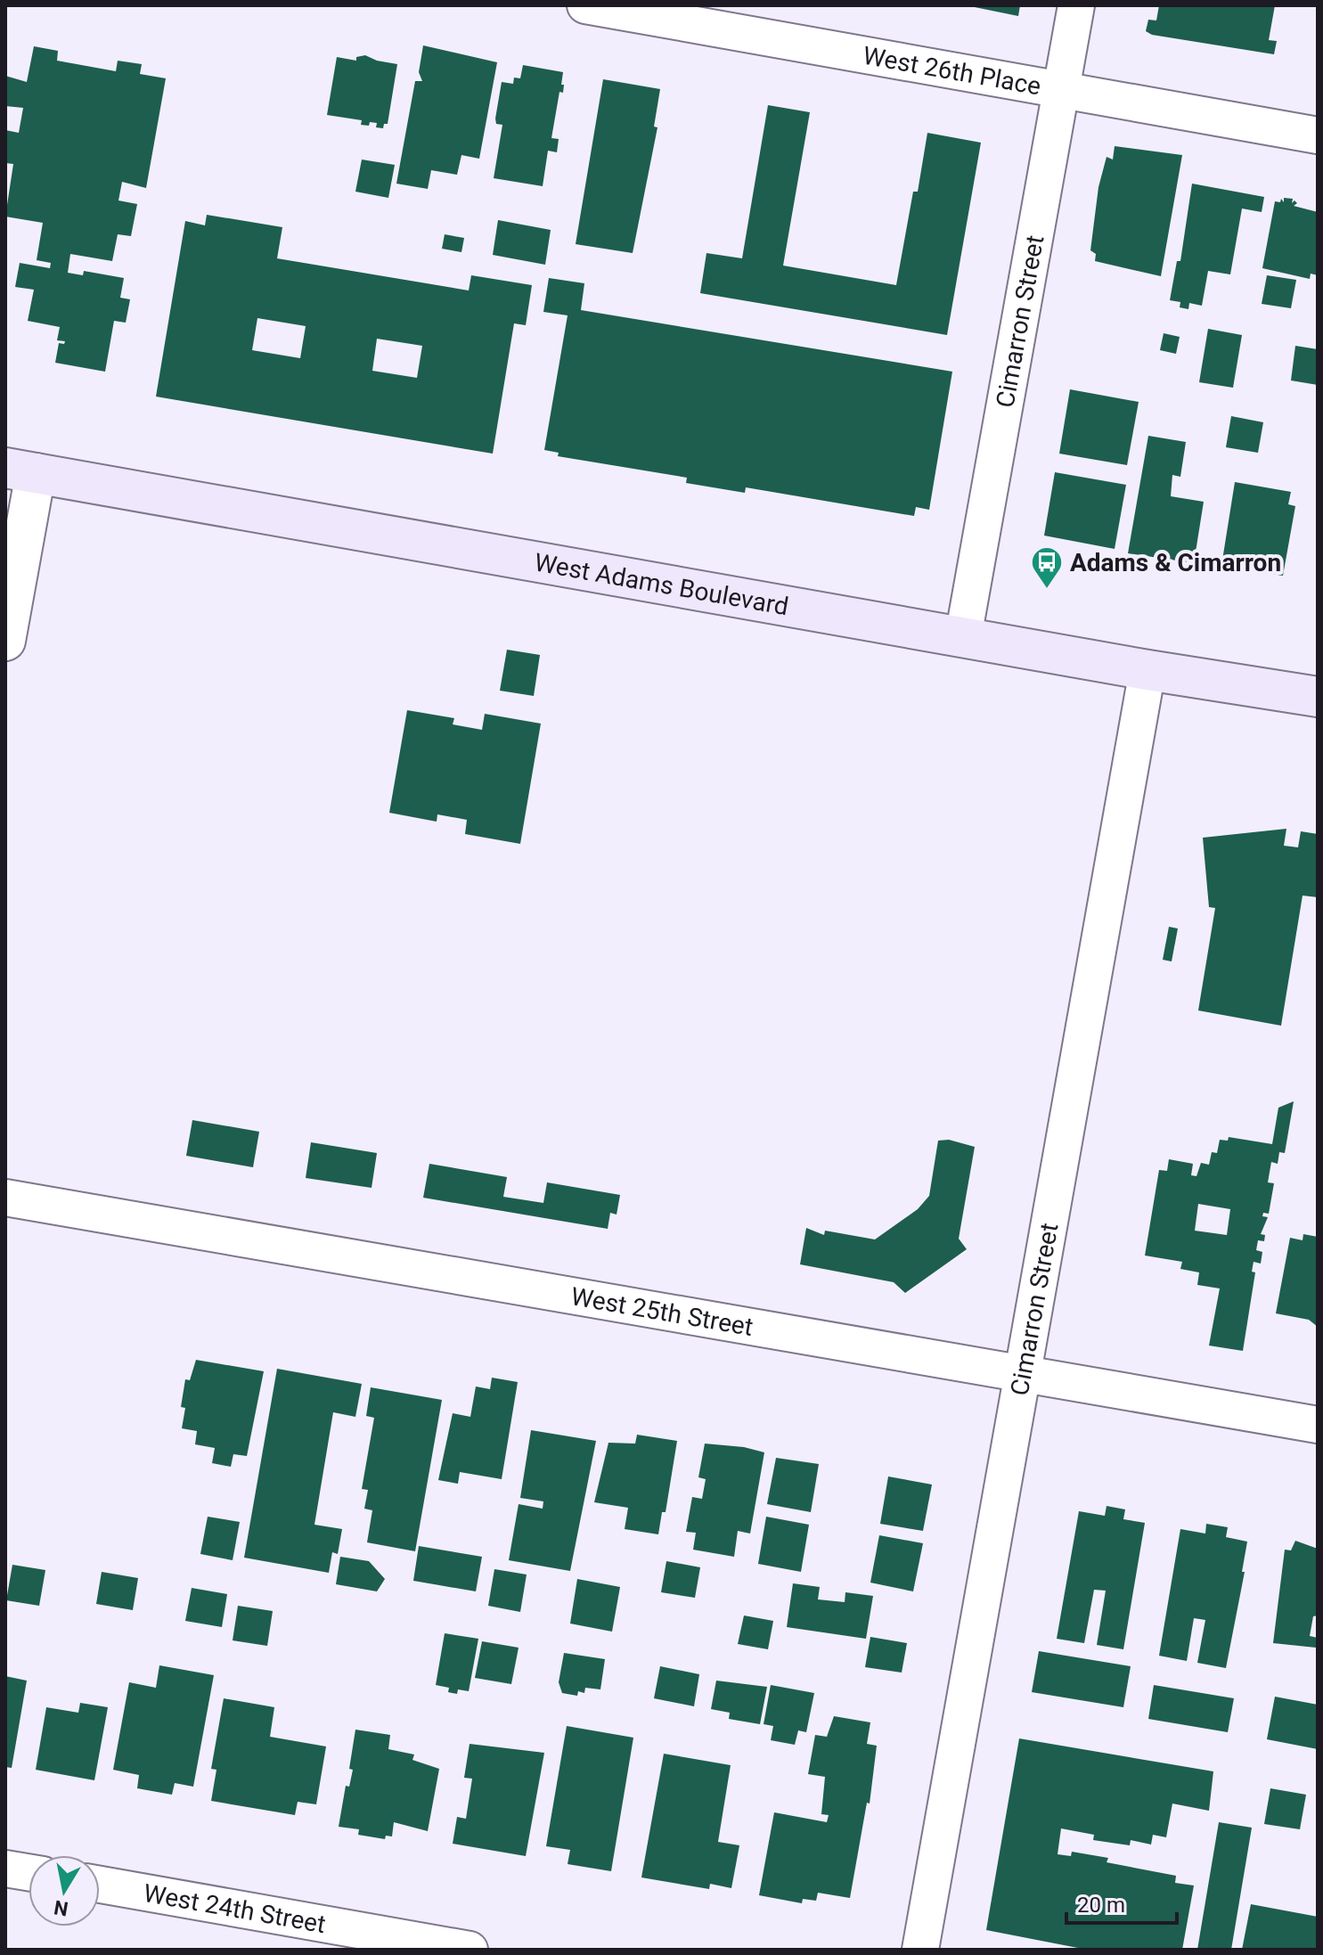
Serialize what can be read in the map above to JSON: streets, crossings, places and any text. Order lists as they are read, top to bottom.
{
  "streets": {
    "main road": ["West Adams Boulevard"],
    "street": [
      "West 26th Place",
      "Cimarron Street",
      "West 25th Street",
      "West 24th Street"
    ]
  },
  "crossings": [
    ["West 26th Place", "Cimarron Street"],
    ["Cimarron Street", "West Adams Boulevard"],
    ["Cimarron Street", "West 25th Street"]
  ],
  "places": {
    "bus stop": ["Adams & Cimarron"]
  },
  "scale_bar": "20 m",
  "north": "bottom"
}
